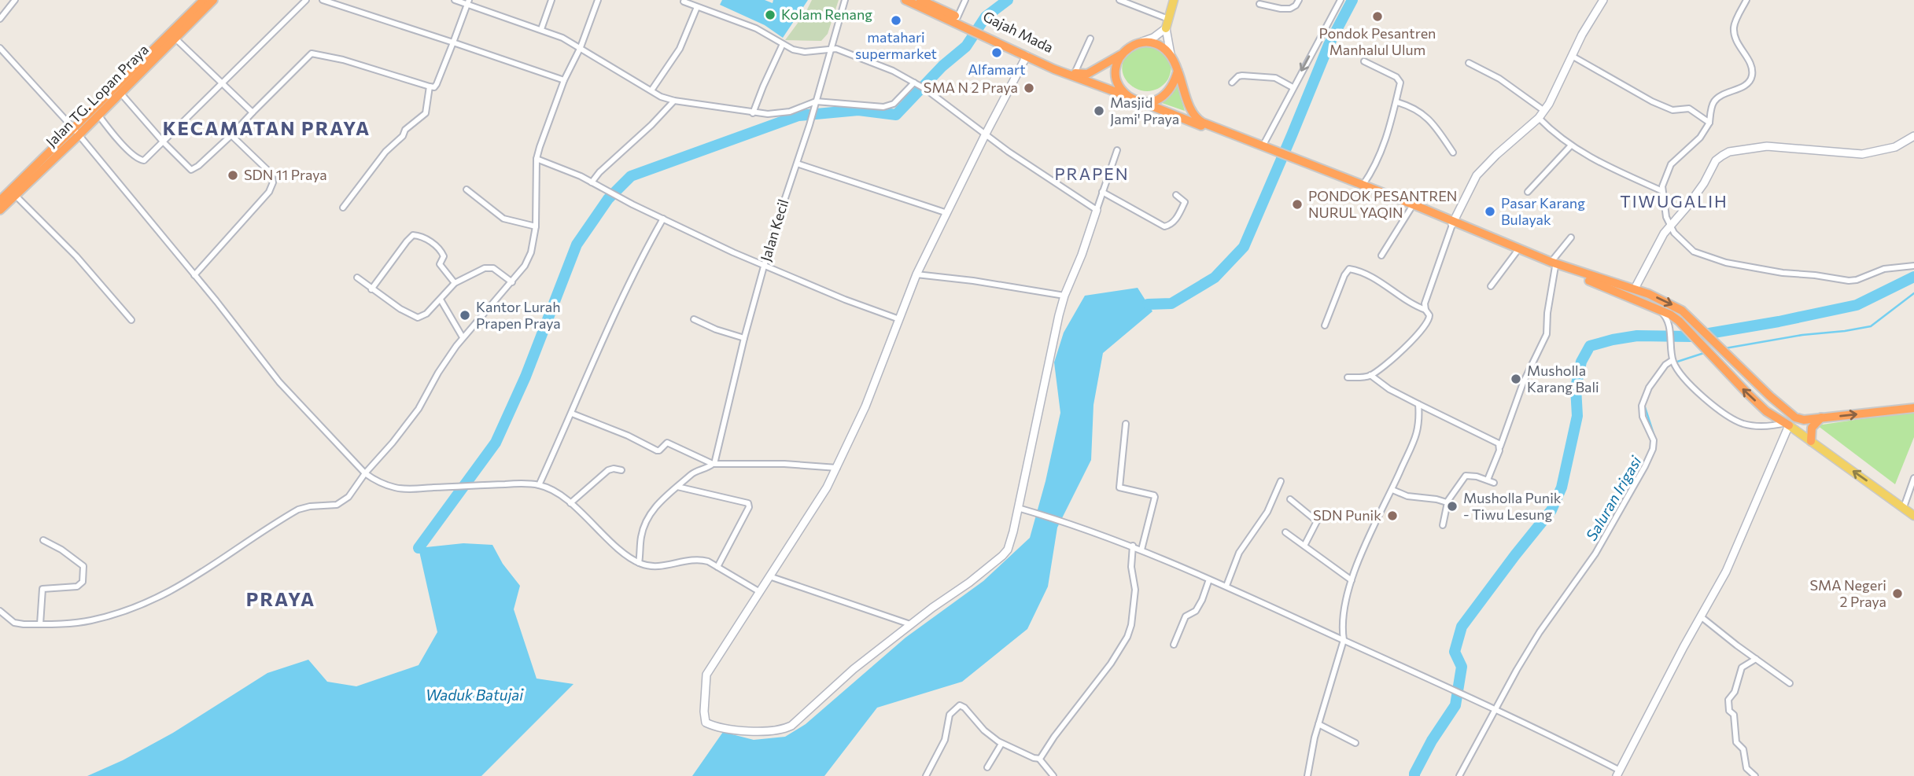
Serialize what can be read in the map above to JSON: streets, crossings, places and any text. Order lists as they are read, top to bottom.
{
  "streets": {
    "highway": ["Gajah Mada", "Jalan TG. Lopan Praya"],
    "street": ["Jalan Kecil"]
  },
  "districts": [
    "KECAMATAN PRAYA",
    "PRAPEN",
    "TIWUGALIH",
    "PRAYA"
  ],
  "water": ["Saluran Irigasi", "Waduk Batujai"],
  "places": [
    "Kolam Renang",
    "Pondok Pesantren Manhalul Ulum",
    "matahari supermarket",
    "Alfamart",
    "SMA N 2 Praya",
    "Masjid Jami' Praya",
    "SDN 11 Praya",
    "PONDOK PESANTREN NURUL YAQIN",
    "Pasar Karang Bulayak",
    "Kantor Lurah Prapen Praya",
    "Musholla Karang Bali",
    "Musholla Punik - Tiwu Lesung",
    "SDN Punik",
    "SMA Negeri 2 Praya"
  ]
}
